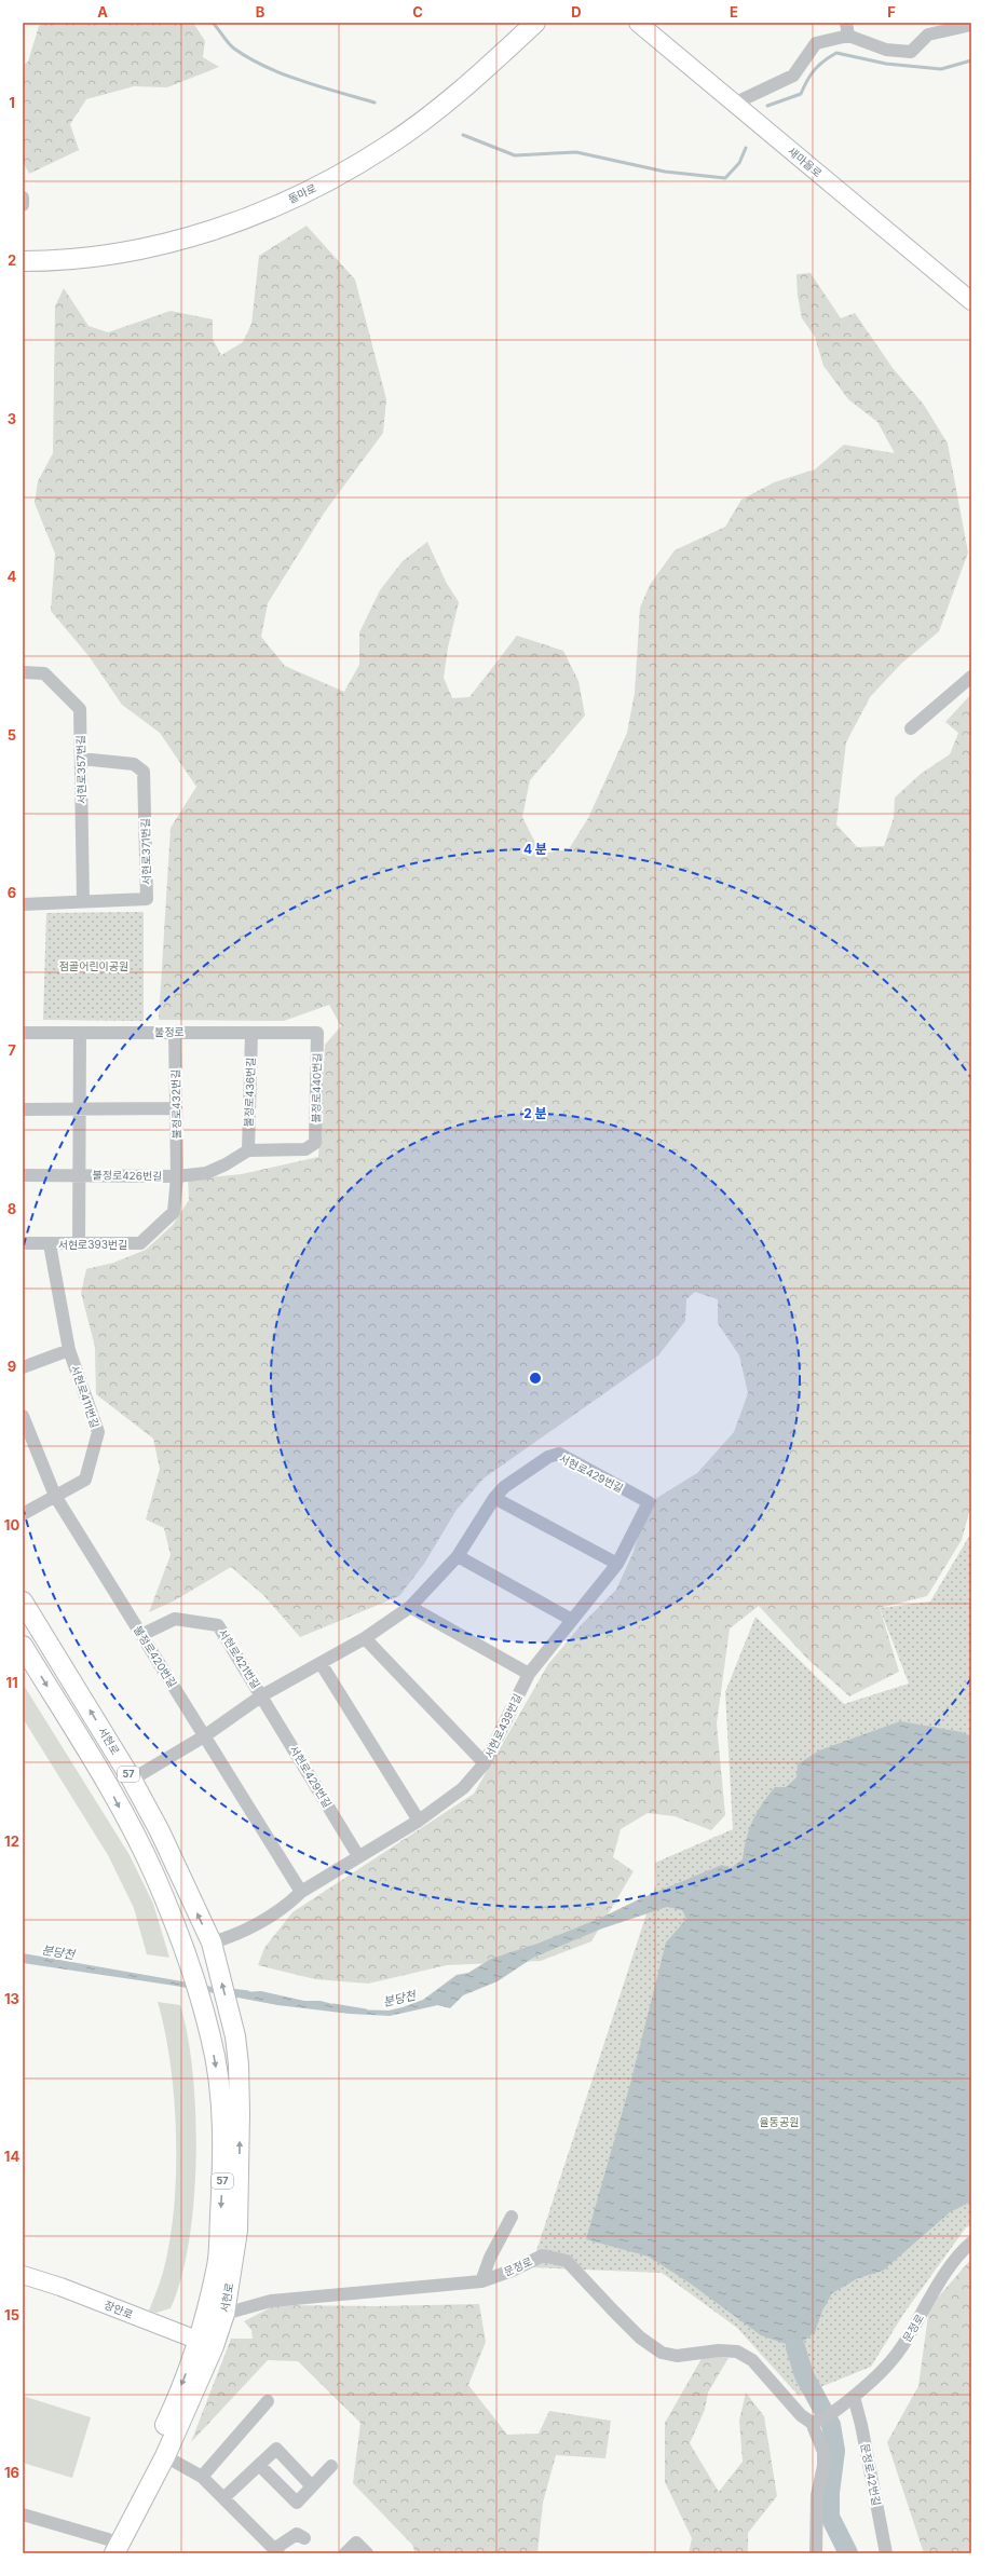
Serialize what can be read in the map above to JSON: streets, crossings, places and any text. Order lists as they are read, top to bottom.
{
  "streets": {
    "main road": ["돌마로", "서현로", "57"],
    "street": [
      "새마을로",
      "서현로357번길",
      "서현로371번길",
      "불정로",
      "불정로440번길",
      "불정로436번길",
      "불정로432번길",
      "불정로426번길",
      "서현로393번길",
      "서현로411번길",
      "서현로429번길",
      "불정로420번길",
      "서현로421번길",
      "서현로439번길",
      "문정로",
      "장안로",
      "문정로42번길"
    ]
  },
  "crossings": [
    ["서현로357번길", "서현로371번길"],
    ["불정로", "불정로440번길"],
    ["불정로", "불정로436번길"],
    ["불정로", "불정로432번길"],
    ["불정로", "불정로426번길"],
    ["불정로440번길", "불정로436번길"],
    ["불정로432번길", "불정로426번길"],
    ["불정로432번길", "서현로393번길"],
    ["불정로426번길", "서현로393번길"],
    ["서현로393번길", "서현로411번길"],
    ["서현로411번길", "불정로420번길"],
    ["서현로429번길", "불정로420번길"],
    ["서현로429번길", "서현로421번길"],
    ["서현로429번길", "서현로439번길"],
    ["서현로429번길", "서현로"],
    ["불정로420번길", "서현로421번길"],
    ["불정로420번길", "서현로439번길"],
    ["서현로439번길", "서현로"],
    ["서현로", "문정로"],
    ["서현로", "장안로"],
    ["문정로", "문정로42번길"]
  ],
  "water": ["분당천"],
  "parks": ["점골어린이공원", "율동공원"],
  "grid": {
    "columns": [
      "A",
      "B",
      "C",
      "D",
      "E",
      "F"
    ],
    "rows": [
      "1",
      "2",
      "3",
      "4",
      "5",
      "6",
      "7",
      "8",
      "9",
      "10",
      "11",
      "12",
      "13",
      "14",
      "15",
      "16"
    ]
  },
  "rings": ["4 분", "2 분"]
}
